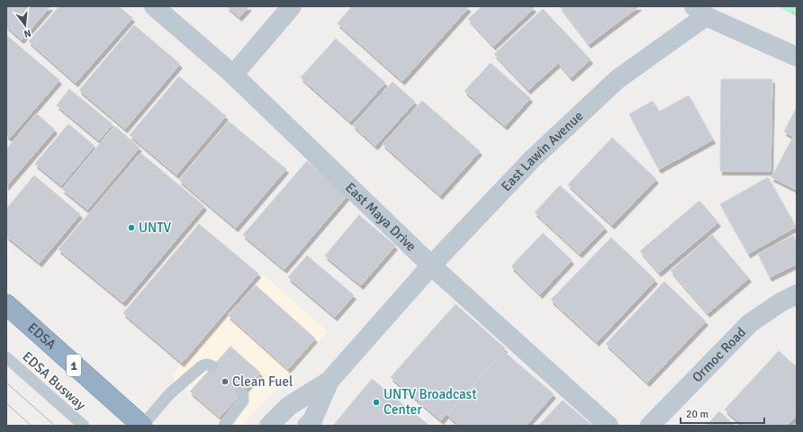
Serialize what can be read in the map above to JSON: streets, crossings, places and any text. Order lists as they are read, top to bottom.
{
  "streets": {
    "highway": ["EDSA", "1"],
    "street": ["East Lawin Avenue", "East Maya Drive", "Ormoc Road"],
    "lane": ["EDSA Busway"]
  },
  "crossings": [
    ["East Lawin Avenue", "East Maya Drive"]
  ],
  "places": ["UNTV", "Clean Fuel", "UNTV Broadcast Center"],
  "scale_bar": "20 m",
  "north": "bottom"
}
